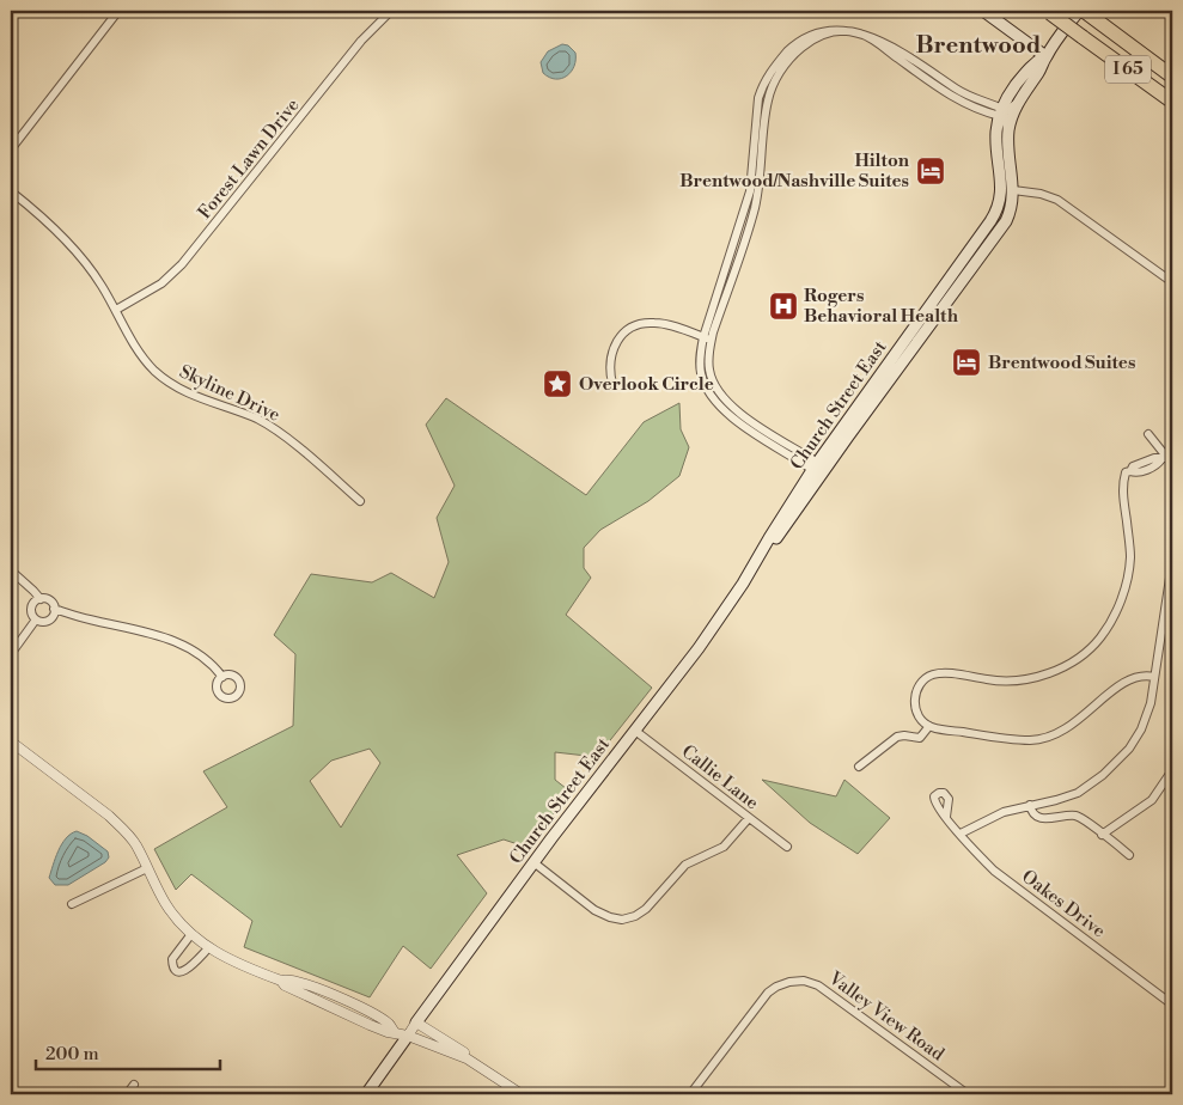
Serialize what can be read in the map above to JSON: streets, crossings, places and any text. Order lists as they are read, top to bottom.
{
  "streets": {
    "highway": ["I 65"],
    "main road": ["Church Street East"],
    "street": [
      "Forest Lawn Drive",
      "Skyline Drive",
      "Callie Lane",
      "Oakes Drive",
      "Valley View Road"
    ]
  },
  "crossings": [
    ["Forest Lawn Drive", "Skyline Drive"],
    ["Church Street East", "Callie Lane"]
  ],
  "districts": ["Brentwood"],
  "places": {
    "hotel": ["Hilton Brentwood/Nashville Suites", "Brentwood Suites"],
    "hospital": ["Rogers Behavioral Health"],
    "place": ["Overlook Circle"]
  },
  "scale_bar": "200 m"
}
